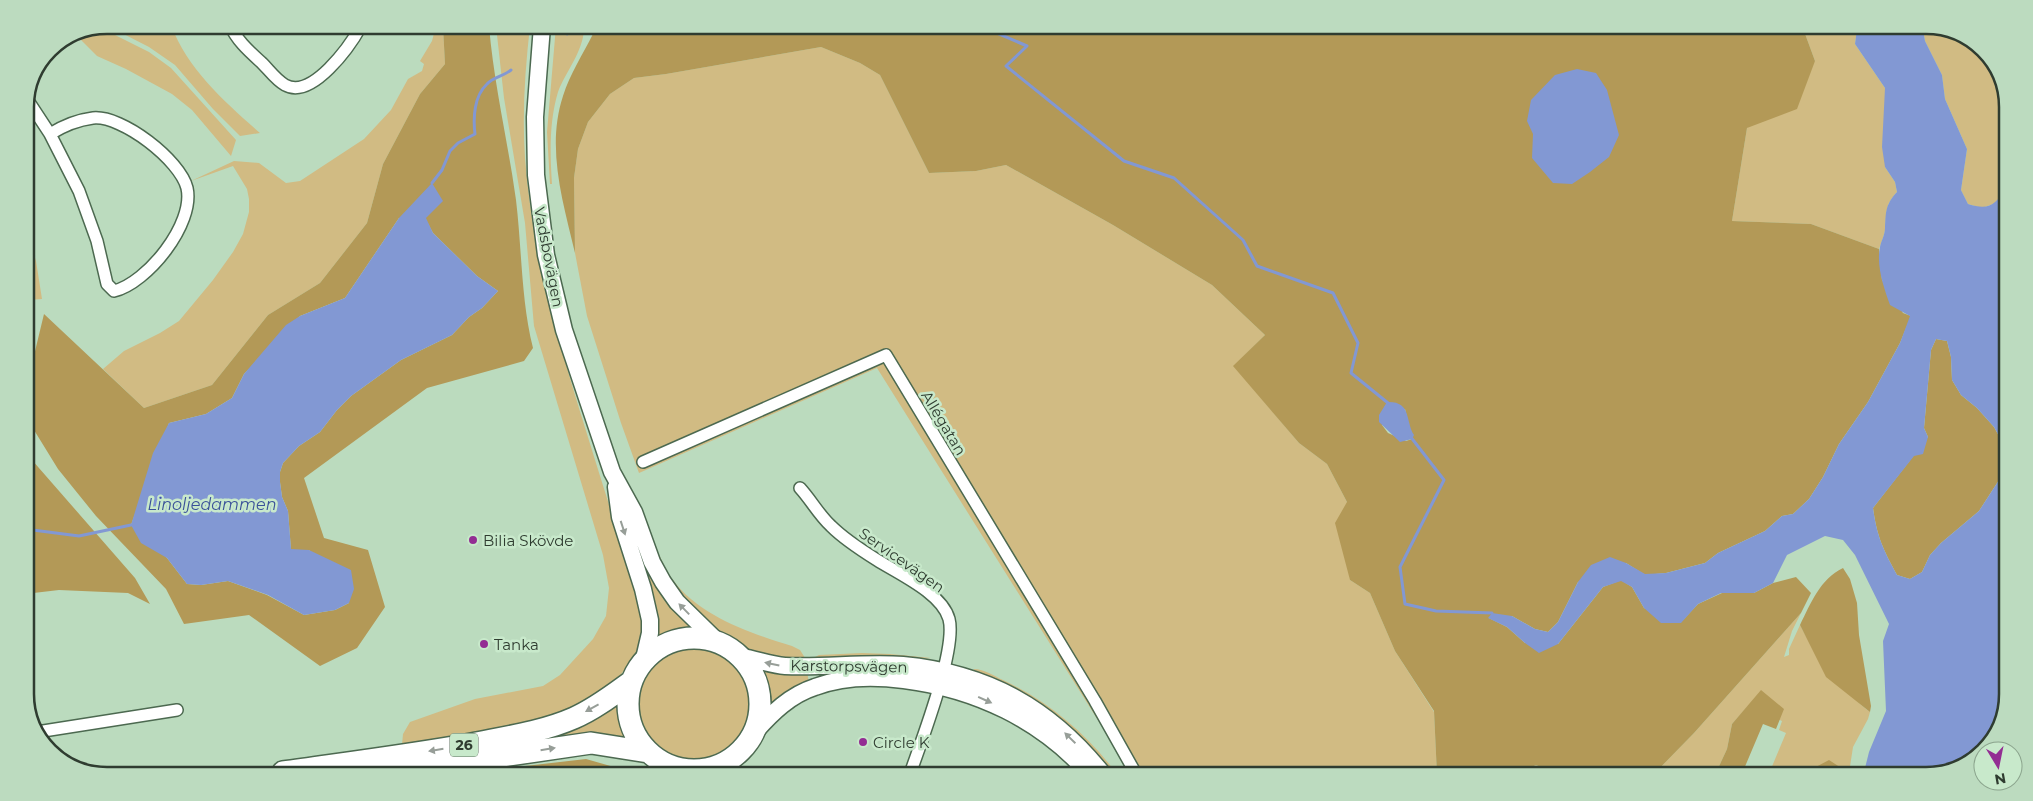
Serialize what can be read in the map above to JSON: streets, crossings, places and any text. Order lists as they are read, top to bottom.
{
  "streets": {
    "highway": ["26"],
    "main road": ["Vadsbovägen", "Karstorpsvägen"],
    "street": ["Allégatan", "Servicevägen"]
  },
  "crossings": [
    ["Vadsbovägen", "26"],
    ["Servicevägen", "Karstorpsvägen"],
    ["Karstorpsvägen", "26"]
  ],
  "water": ["Linoljedammen"],
  "places": ["Bilia Skövde", "Tanka", "Circle K"],
  "north": "bottom"
}
